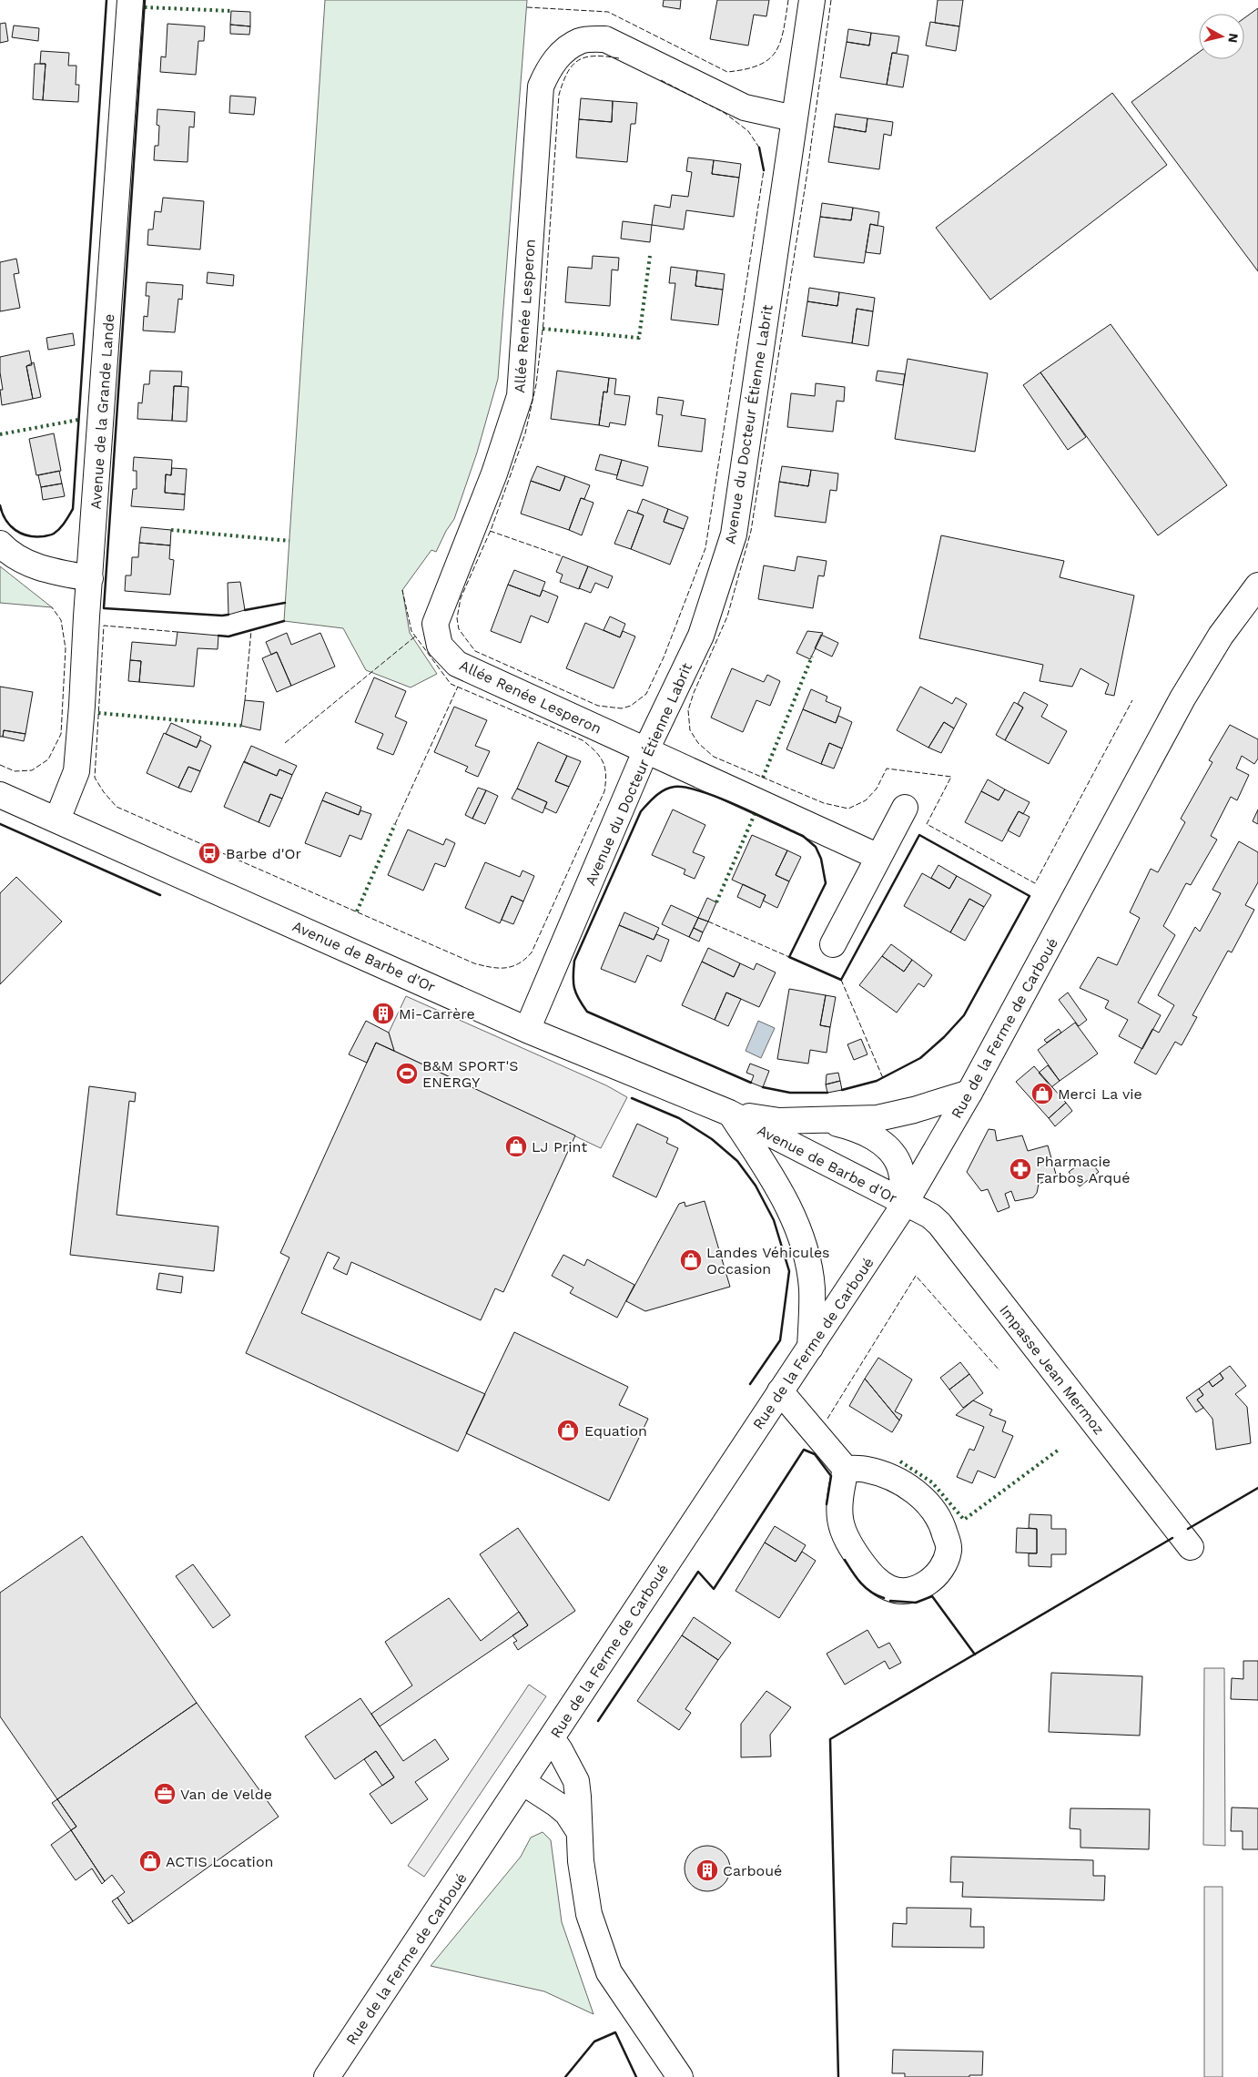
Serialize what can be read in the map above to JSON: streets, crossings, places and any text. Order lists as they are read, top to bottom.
{
  "streets": {
    "street": [
      "Allée Renée Lesperon",
      "Avenue de la Grande Lande",
      "Avenue du Docteur Étienne Labrit",
      "Avenue de Barbe d'Or",
      "Rue de la Ferme de Carboué",
      "Impasse Jean Mermoz"
    ]
  },
  "crossings": [
    ["Allée Renée Lesperon", "Avenue du Docteur Étienne Labrit"],
    ["Avenue de la Grande Lande", "Avenue de Barbe d'Or"],
    ["Avenue du Docteur Étienne Labrit", "Avenue de Barbe d'Or"],
    ["Avenue de Barbe d'Or", "Rue de la Ferme de Carboué"],
    ["Avenue de Barbe d'Or", "Impasse Jean Mermoz"],
    ["Rue de la Ferme de Carboué", "Impasse Jean Mermoz"]
  ],
  "places": {
    "bus stop": ["Barbe d'Or"],
    "building": ["Mi-Carrère", "Carboué"],
    "sports": ["B&M SPORT'S ENERGY"],
    "shop": [
      "Merci La vie",
      "LJ Print",
      "Landes Véhicules Occasion",
      "Equation",
      "ACTIS Location"
    ],
    "pharmacy": ["Pharmacie Farbos Arqué"],
    "office": ["Van de Velde"]
  },
  "north": "right"
}
